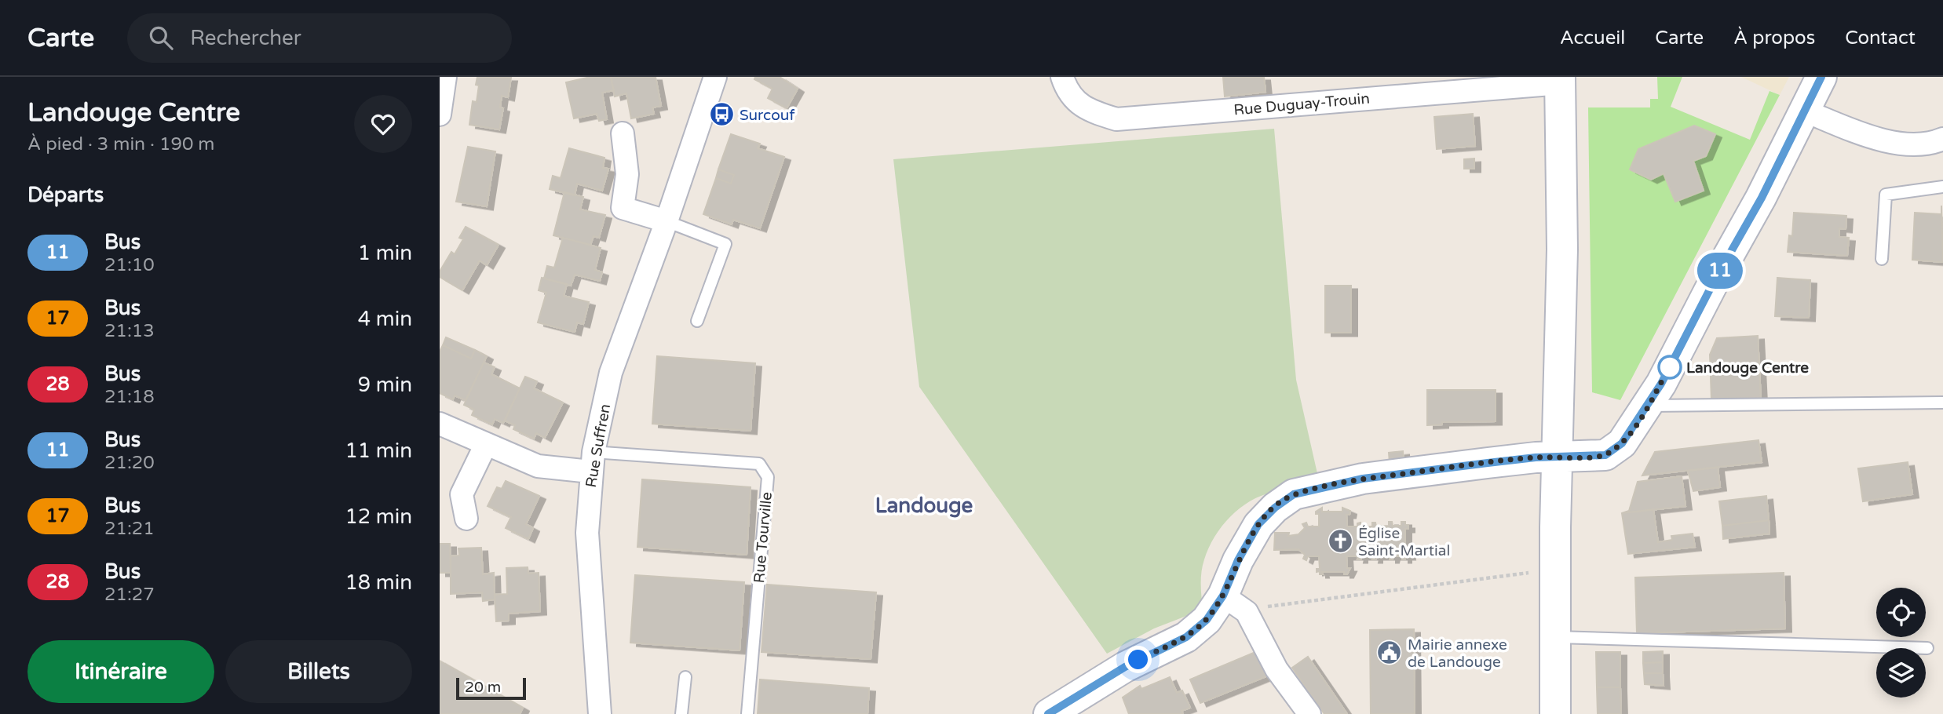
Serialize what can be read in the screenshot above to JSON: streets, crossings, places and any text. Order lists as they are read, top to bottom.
{
  "streets": {
    "street": ["Rue Duguay-Trouin", "Rue Suffren"],
    "lane": ["Rue Tourville"]
  },
  "crossings": [
    ["Rue Suffren", "Rue Tourville"]
  ],
  "districts": ["Landouge"],
  "places": {
    "bus stop": ["Surcouf"],
    "other": ["Landouge Centre"],
    "church": ["Église Saint-Martial"],
    "public building": ["Mairie annexe de Landouge"]
  },
  "lines": ["bus line 11"],
  "scale_bar": "20 m",
  "page": {
    "header": "Carte",
    "search": "Rechercher",
    "nav": [
      "Accueil",
      "Carte",
      "À propos",
      "Contact"
    ],
    "heading": [
      ["Landouge Centre", "À pied · 3 min · 190 m"],
      "Départs"
    ],
    "on_map": "11",
    "list": [
      {
        "mark": "11",
        "name": "Bus",
        "note": "21:10",
        "value": "1 min"
      },
      {
        "mark": "17",
        "name": "Bus",
        "note": "21:13",
        "value": "4 min"
      },
      {
        "mark": "28",
        "name": "Bus",
        "note": "21:18",
        "value": "9 min"
      },
      {
        "mark": "11",
        "name": "Bus",
        "note": "21:20",
        "value": "11 min"
      },
      {
        "mark": "17",
        "name": "Bus",
        "note": "21:21",
        "value": "12 min"
      },
      {
        "mark": "28",
        "name": "Bus",
        "note": "21:27",
        "value": "18 min"
      }
    ],
    "buttons": ["Itinéraire", "Billets"],
    "scale": "20 m"
  }
}
